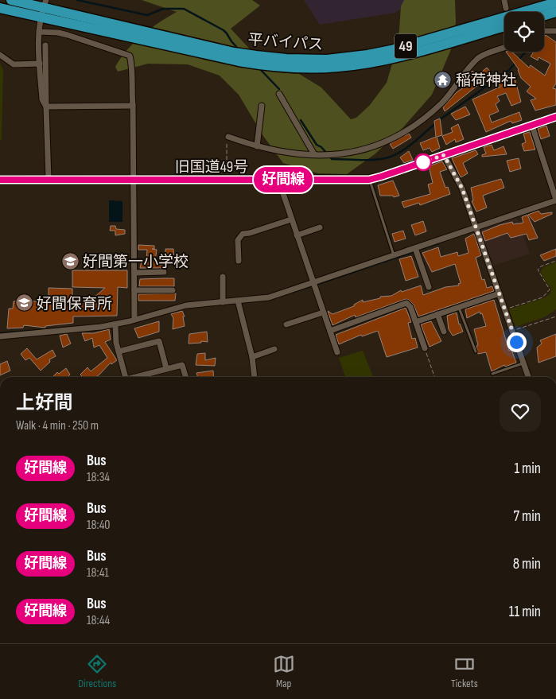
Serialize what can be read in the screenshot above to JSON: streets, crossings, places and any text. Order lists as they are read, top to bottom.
{
  "streets": {
    "highway": ["平バイパス", "49"],
    "street": ["旧国道49号"]
  },
  "places": {
    "temple": ["稲荷神社"],
    "school or university": ["好間第一小学校", "好間保育所"]
  },
  "lines": ["bus line 好間線"],
  "page": {
    "on_map": "好間線",
    "heading": ["上好間", "Walk · 4 min · 250 m"],
    "list": [
      {
        "mark": "好間線",
        "name": "Bus",
        "note": "18:34",
        "value": "1 min"
      },
      {
        "mark": "好間線",
        "name": "Bus",
        "note": "18:40",
        "value": "7 min"
      },
      {
        "mark": "好間線",
        "name": "Bus",
        "note": "18:41",
        "value": "8 min"
      },
      {
        "mark": "好間線",
        "name": "Bus",
        "note": "18:44",
        "value": "11 min"
      }
    ],
    "tabs": ["Directions", "Map", "Tickets"]
  }
}
